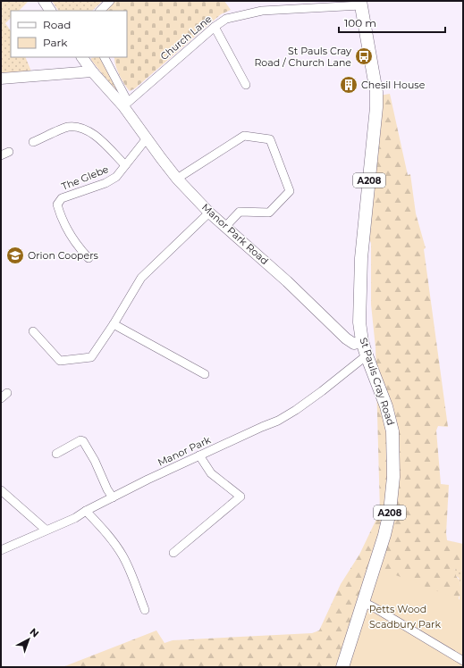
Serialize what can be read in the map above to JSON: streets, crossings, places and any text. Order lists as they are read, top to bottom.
{
  "streets": {
    "main road": ["A208", "Manor Park Road", "St Pauls Cray Road"],
    "street": ["Church Lane", "The Glebe", "Manor Park"]
  },
  "crossings": [
    ["Church Lane", "Manor Park Road"],
    ["Church Lane", "St Pauls Cray Road"],
    ["The Glebe", "Manor Park Road"],
    ["Manor Park Road", "St Pauls Cray Road"],
    ["St Pauls Cray Road", "Manor Park"]
  ],
  "parks": ["Petts Wood", "Scadbury Park"],
  "places": {
    "bus stop": ["St Pauls Cray Road / Church Lane"],
    "building": ["Chesil House"],
    "school or university": ["Orion Coopers"]
  },
  "legend": ["Road", "Park"],
  "scale_bar": "100 m",
  "north": "top right"
}
